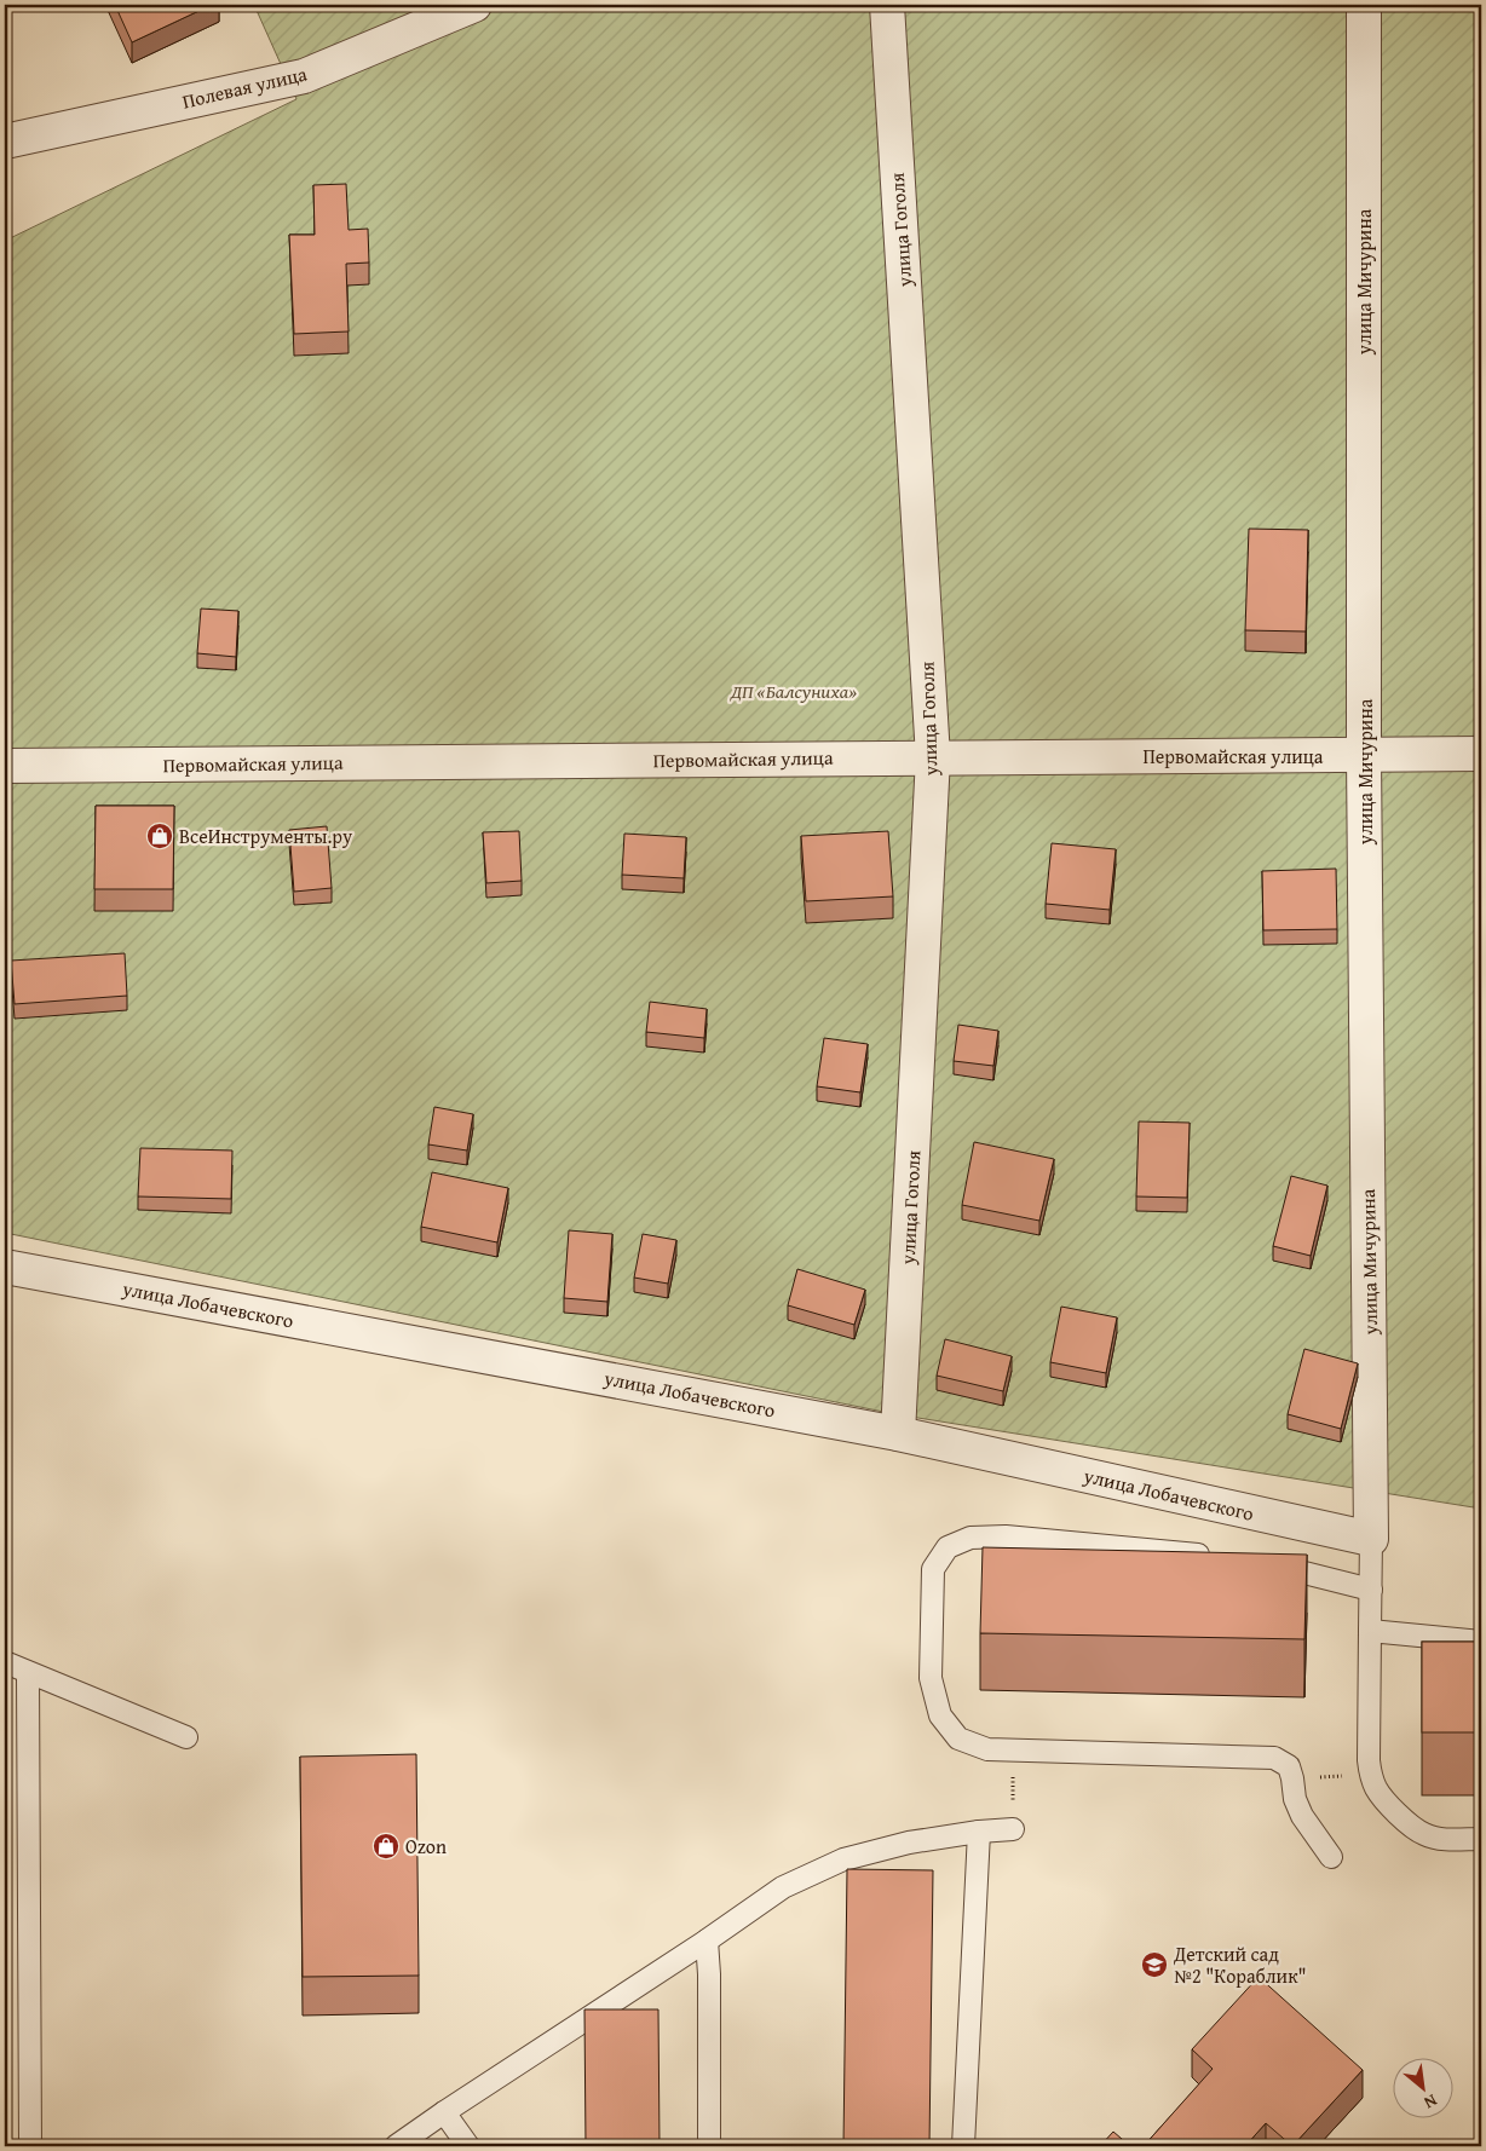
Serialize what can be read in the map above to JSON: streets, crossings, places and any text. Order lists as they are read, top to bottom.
{
  "streets": {
    "street": [
      "Полевая улица",
      "улица Гоголя",
      "улица Мичурина",
      "Первомайская улица",
      "улица Лобачевского"
    ]
  },
  "crossings": [
    ["улица Гоголя", "Первомайская улица"],
    ["улица Гоголя", "улица Лобачевского"],
    ["улица Мичурина", "Первомайская улица"],
    ["улица Мичурина", "улица Лобачевского"]
  ],
  "parks": ["ДП «Балсуниха»"],
  "places": {
    "shop": ["ВсеИнструменты.ру", "Ozon"],
    "school or university": ["Детский сад №2 \"Кораблик\""]
  },
  "north": "bottom right"
}
